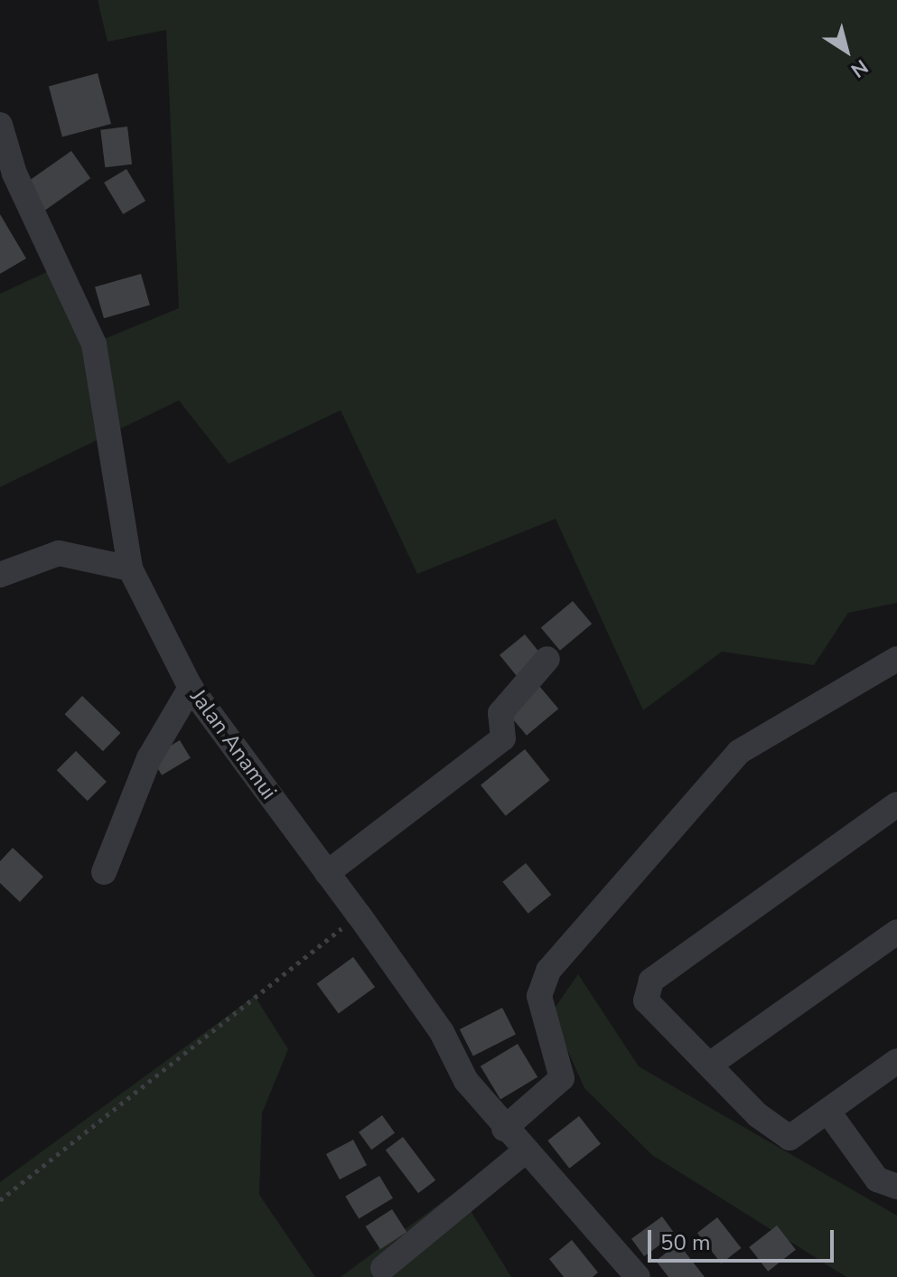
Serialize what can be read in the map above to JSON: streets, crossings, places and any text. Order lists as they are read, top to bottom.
{
  "streets": {
    "street": ["Jalan Anamui"]
  },
  "scale_bar": "50 m",
  "north": "bottom right"
}
